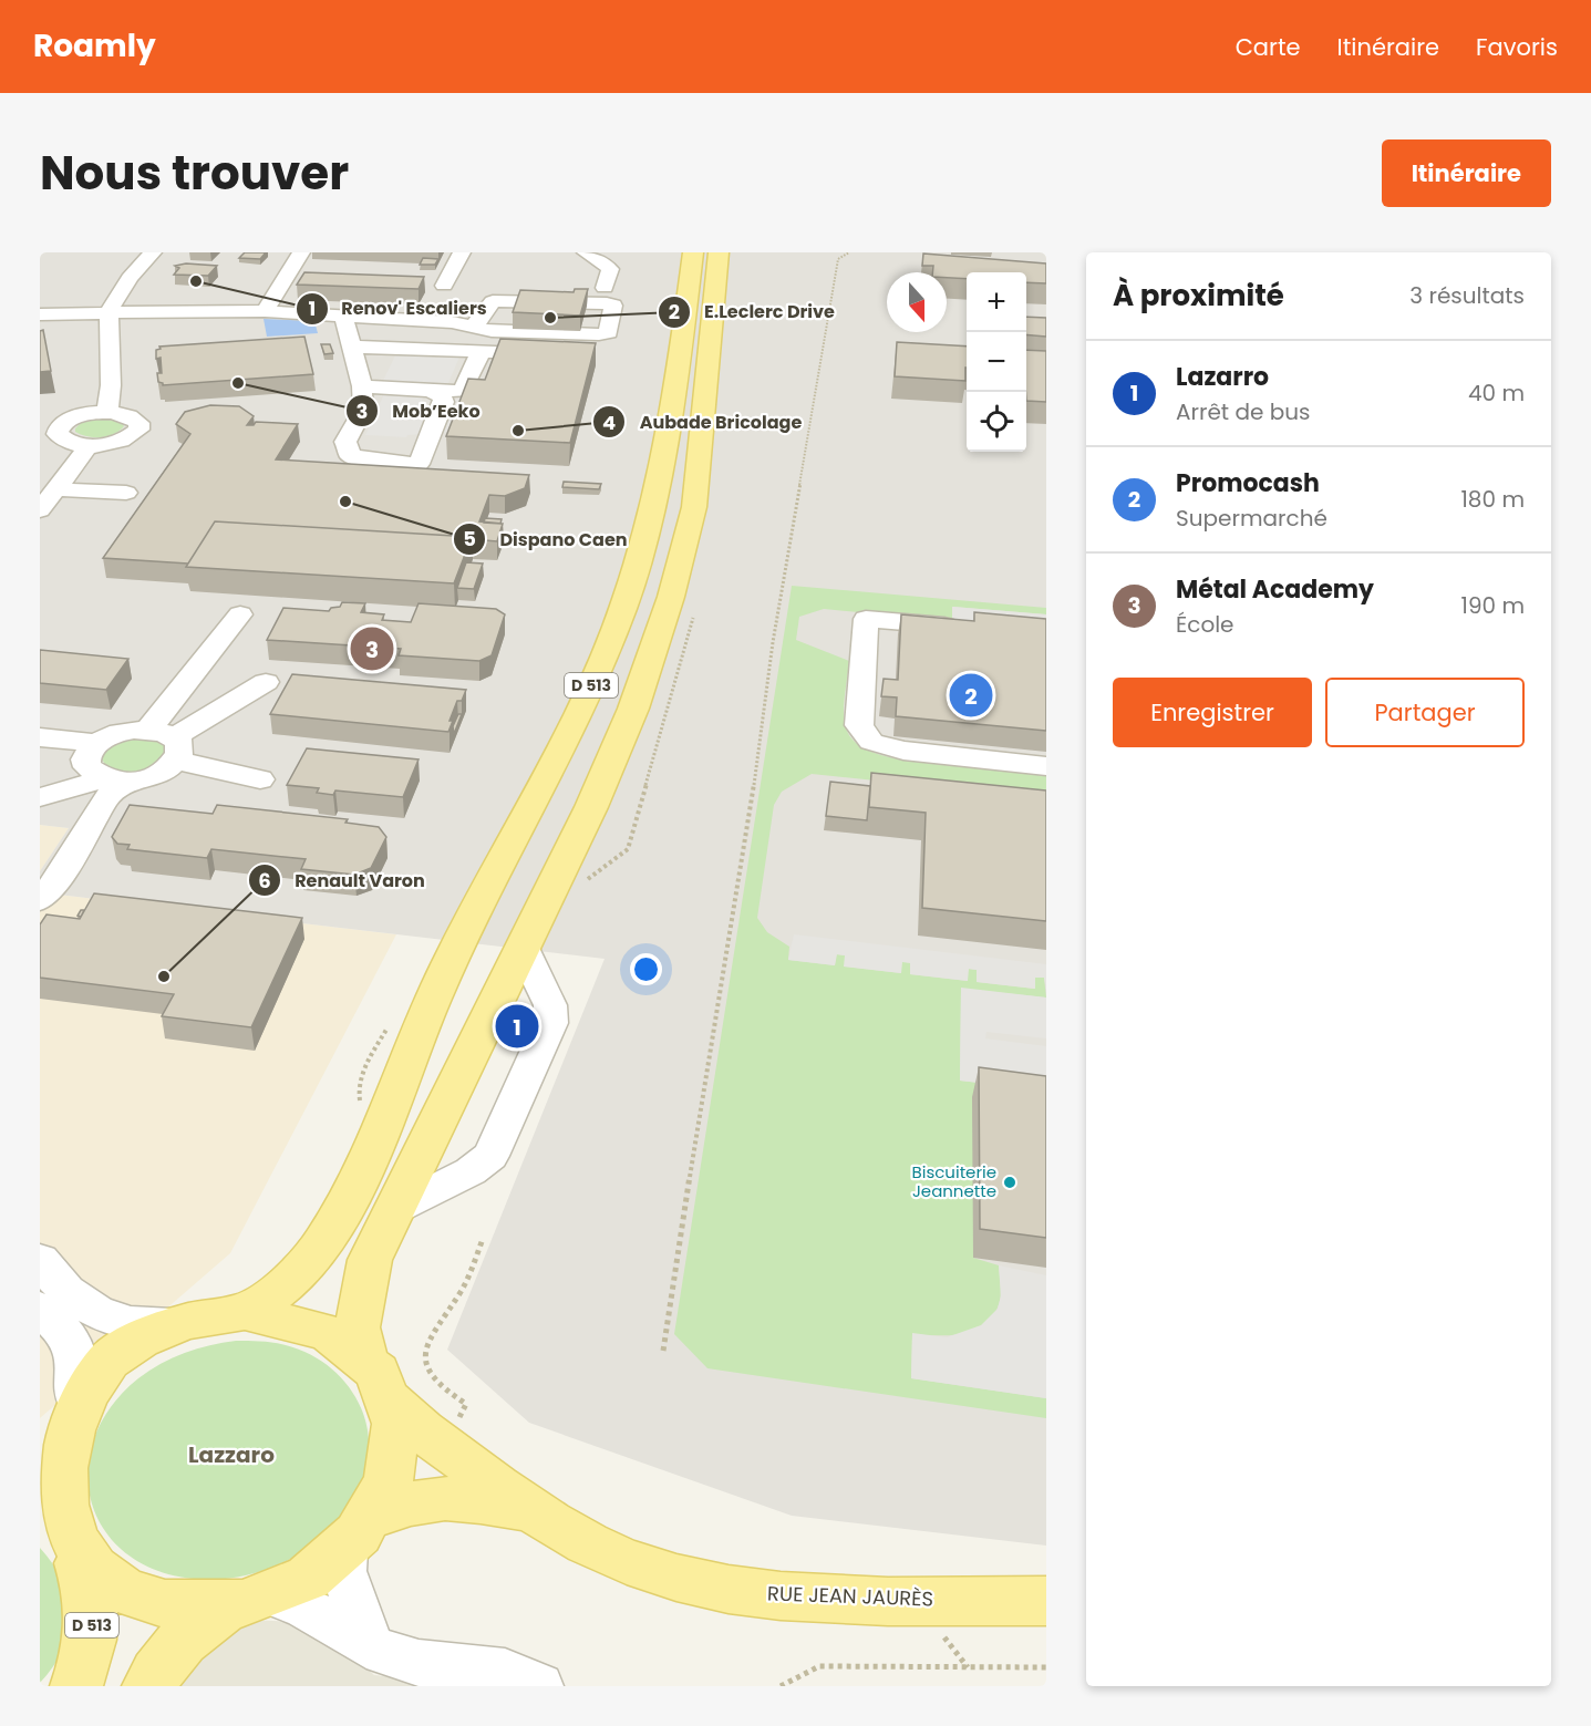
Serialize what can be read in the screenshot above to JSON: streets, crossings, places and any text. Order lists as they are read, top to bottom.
{
  "streets": {
    "main road": ["D 513", "RUE JEAN JAURÈS"]
  },
  "districts": ["Lazzaro"],
  "places": [
    "Renov' Escaliers",
    "E.Leclerc Drive",
    "Mob’Eeko",
    "Aubade Bricolage",
    "Dispano Caen",
    "Renault Varon",
    "Biscuiterie Jeannette"
  ],
  "north": "bottom",
  "page": {
    "header": "Roamly",
    "nav": ["Carte", "Itinéraire", "Favoris"],
    "title": "Nous trouver",
    "buttons": [
      "Itinéraire",
      ["Enregistrer", "Partager"]
    ],
    "heading": ["À proximité", "3 résultats"],
    "map_buttons": ["+", "−"],
    "list": [
      {
        "mark": "1",
        "name": "Lazarro",
        "note": "Arrêt de bus",
        "value": "40 m"
      },
      {
        "mark": "2",
        "name": "Promocash",
        "note": "Supermarché",
        "value": "180 m"
      },
      {
        "mark": "3",
        "name": "Métal Academy",
        "note": "École",
        "value": "190 m"
      }
    ],
    "pins": ["3", "2", "1"]
  }
}
